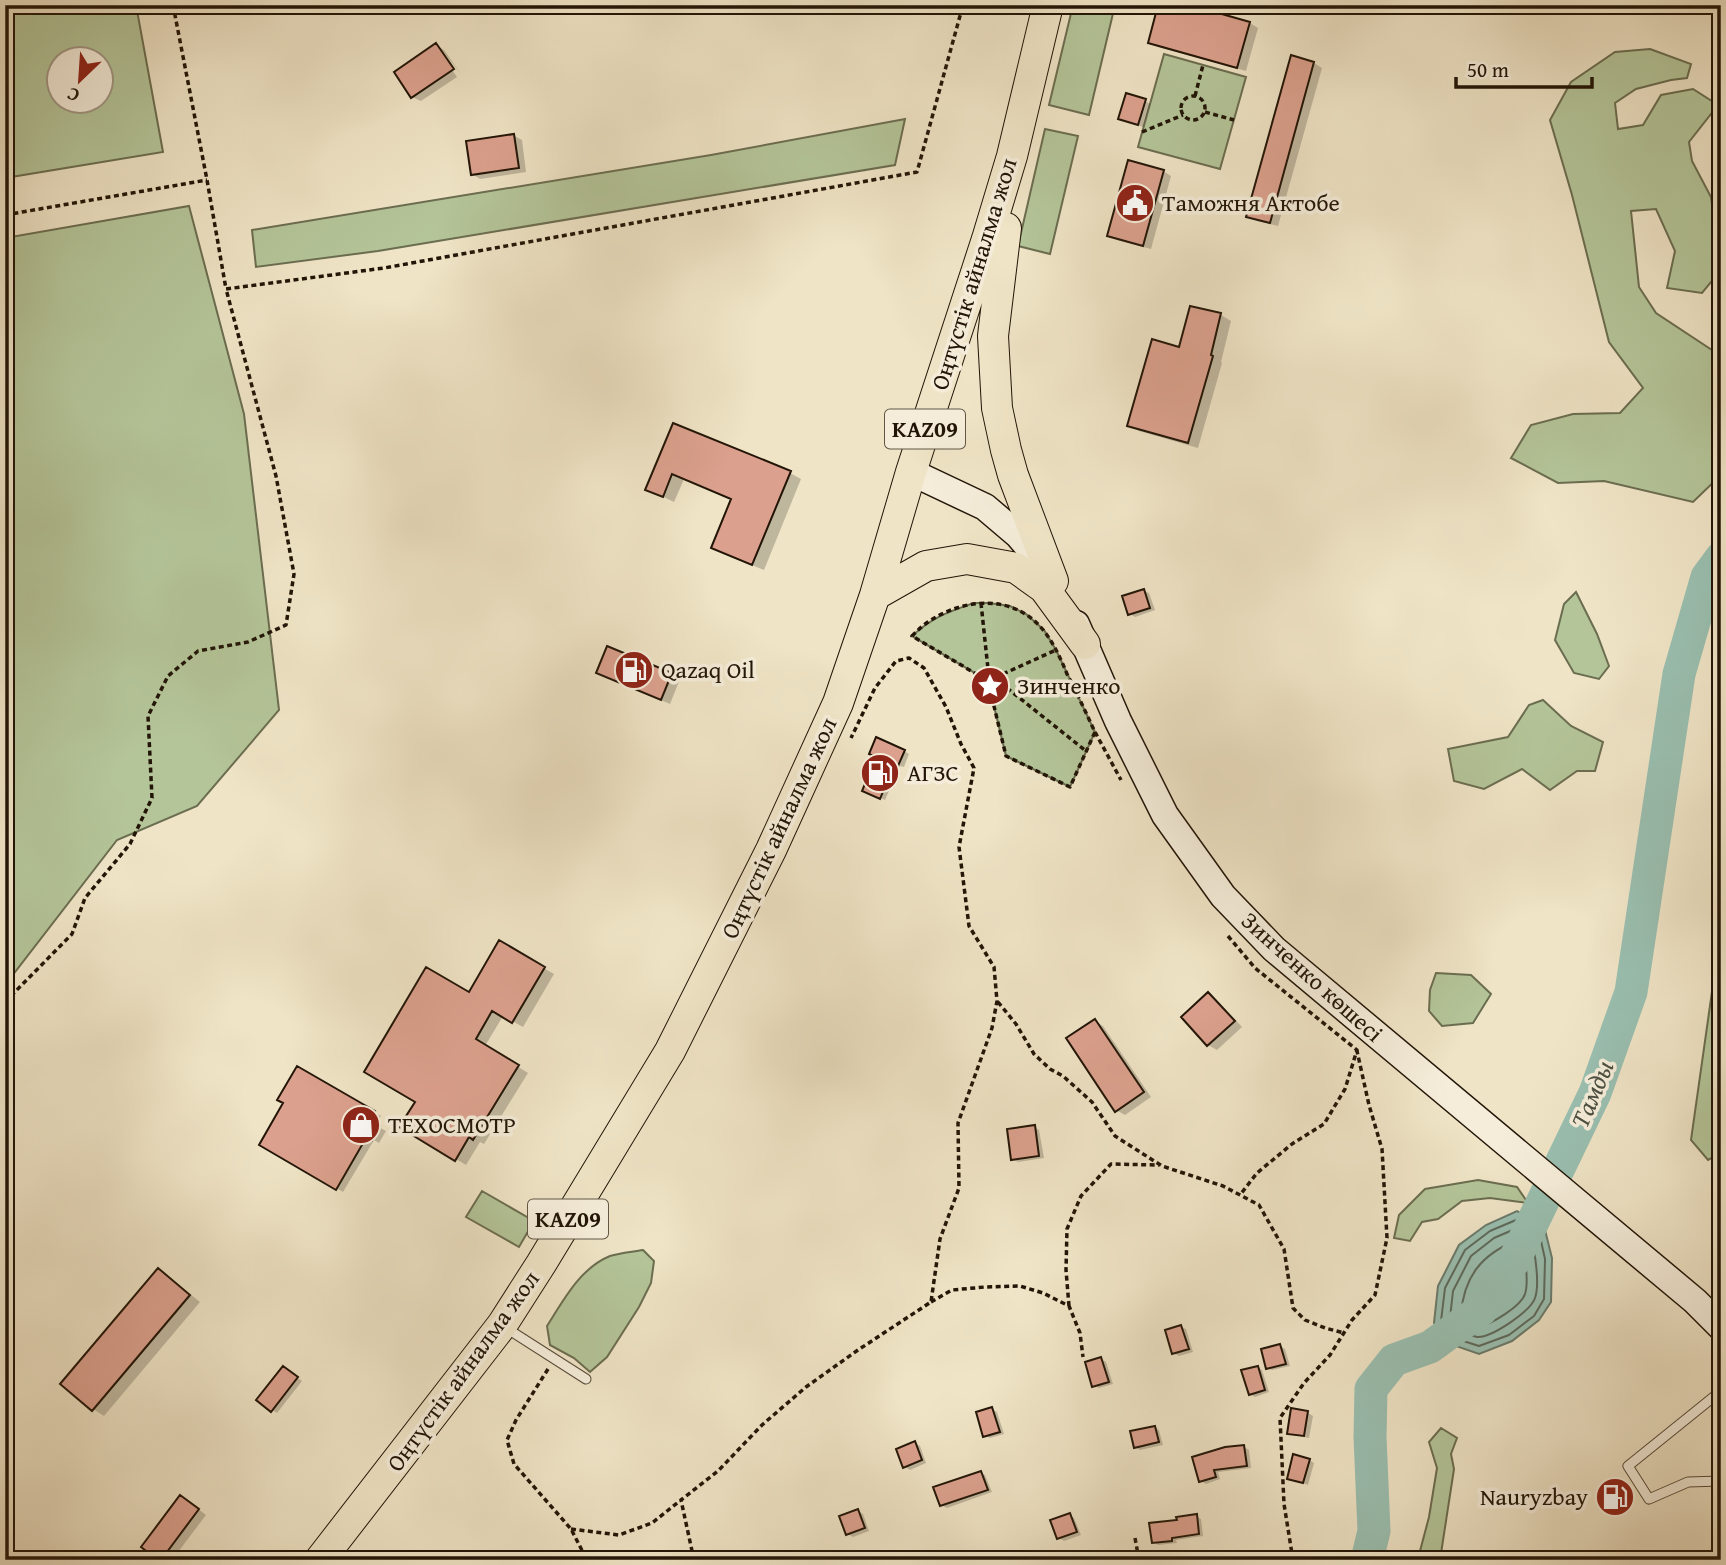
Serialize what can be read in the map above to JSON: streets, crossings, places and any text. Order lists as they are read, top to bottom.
{
  "streets": {
    "highway": ["Оңтүстік айналма жол", "KAZ09"],
    "main road": ["Зинченко көшесі"]
  },
  "crossings": [
    ["Оңтүстік айналма жол", "Зинченко көшесі"]
  ],
  "water": ["Тамды"],
  "places": {
    "public building": ["Таможня Актобе"],
    "fuel station": ["Qazaq Oil", "АГЗС", "Nauryzbay"],
    "place": ["Зинченко"],
    "shop": ["ТЕХОСМОТР"]
  },
  "scale_bar": "50 m",
  "north": "bottom left"
}
